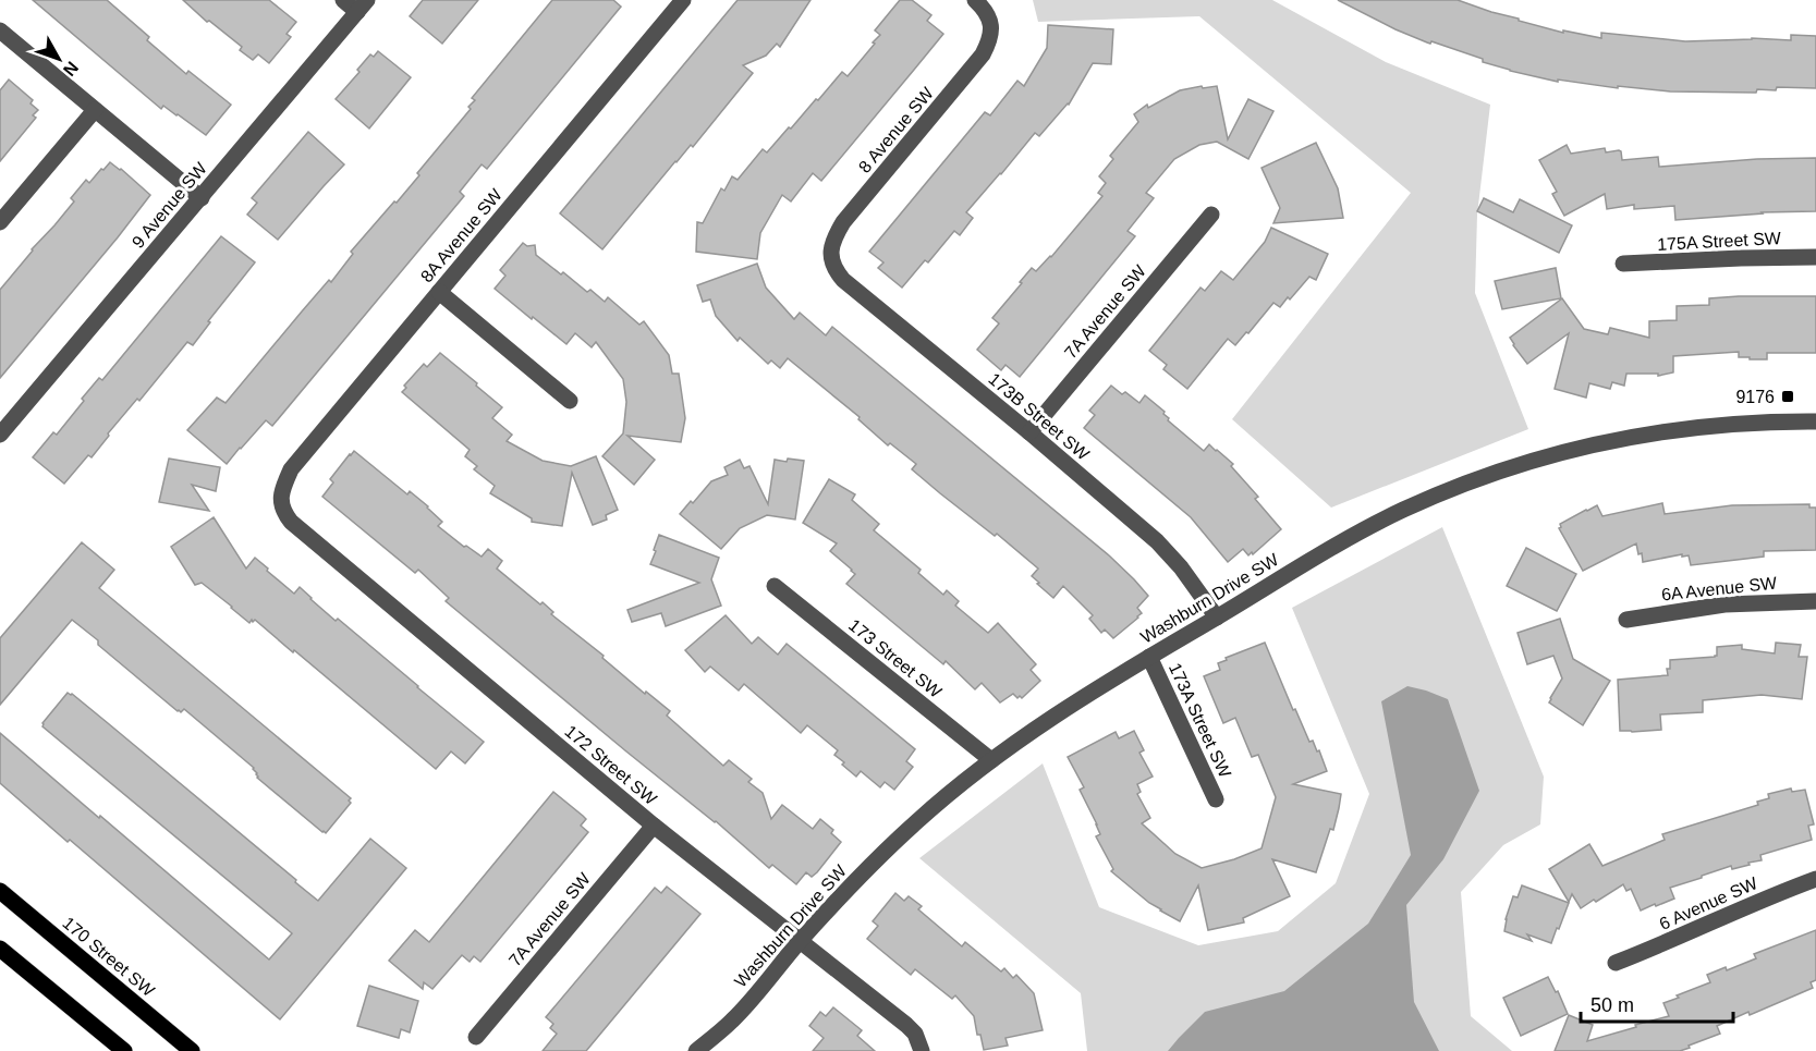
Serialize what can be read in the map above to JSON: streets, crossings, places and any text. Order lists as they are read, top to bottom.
{
  "streets": {
    "main road": ["170 Street SW"],
    "street": [
      "8 Avenue SW",
      "9 Avenue SW",
      "8A Avenue SW",
      "175A Street SW",
      "7A Avenue SW",
      "173B Street SW",
      "6A Avenue SW",
      "Washburn Drive SW",
      "173 Street SW",
      "173A Street SW",
      "172 Street SW",
      "6 Avenue SW"
    ]
  },
  "crossings": [
    ["8 Avenue SW", "173B Street SW"],
    ["8A Avenue SW", "172 Street SW"],
    ["7A Avenue SW", "173B Street SW"],
    ["7A Avenue SW", "172 Street SW"],
    ["173B Street SW", "Washburn Drive SW"],
    ["Washburn Drive SW", "173 Street SW"],
    ["Washburn Drive SW", "173A Street SW"],
    ["Washburn Drive SW", "172 Street SW"]
  ],
  "places": {
    "transit": ["9176"]
  },
  "scale_bar": "50 m",
  "north": "bottom right"
}
